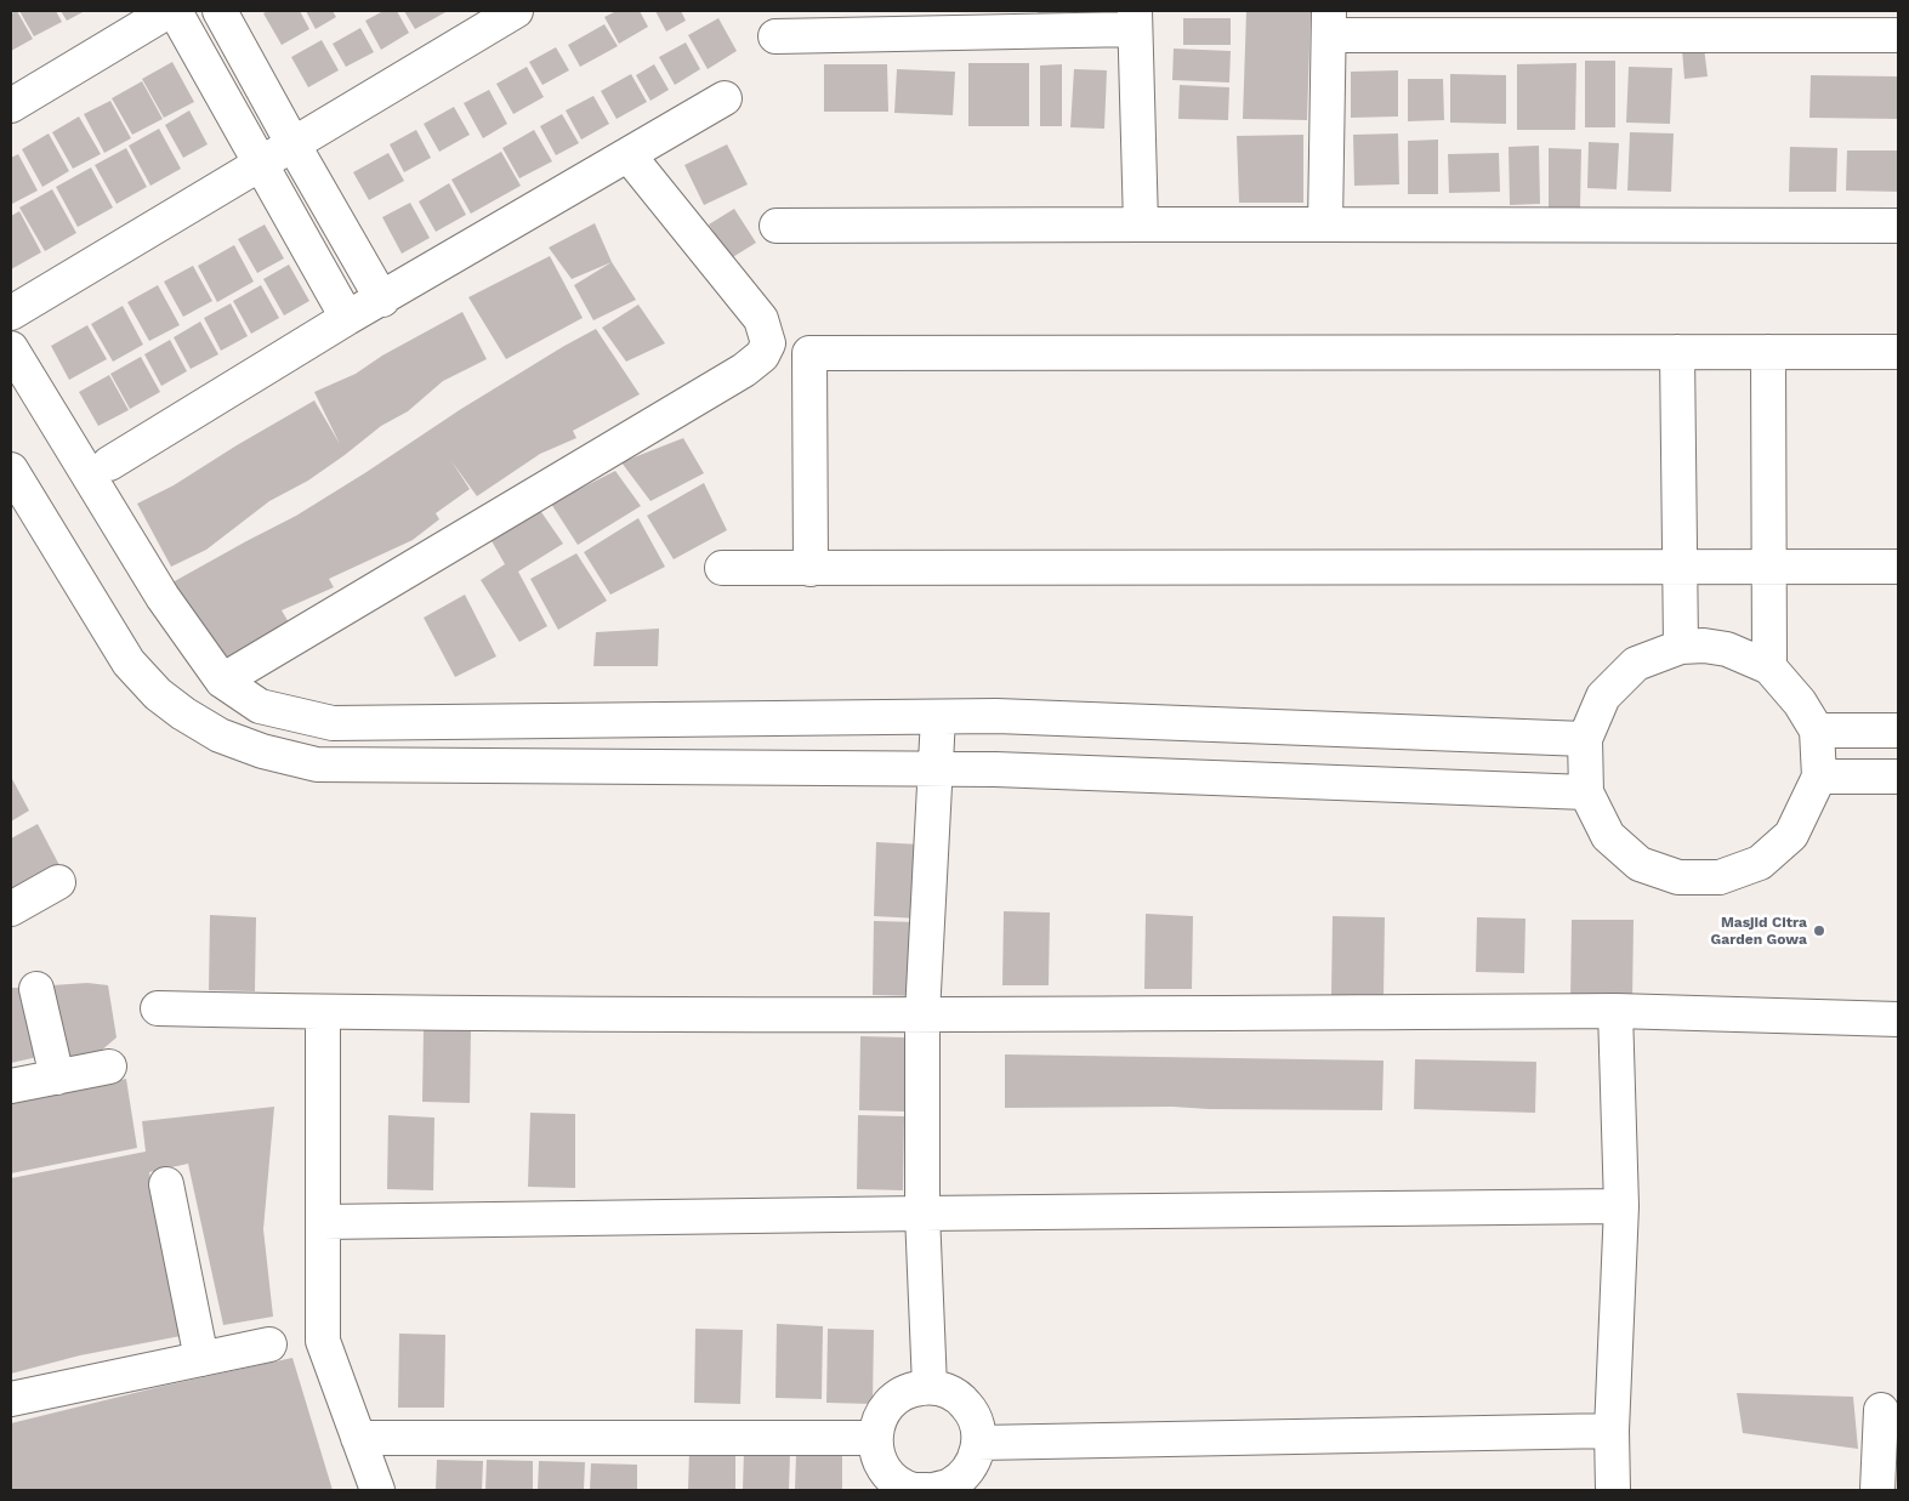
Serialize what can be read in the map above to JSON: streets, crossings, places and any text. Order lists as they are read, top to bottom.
{
  "places": ["Masjid Citra Garden Gowa"]
}
